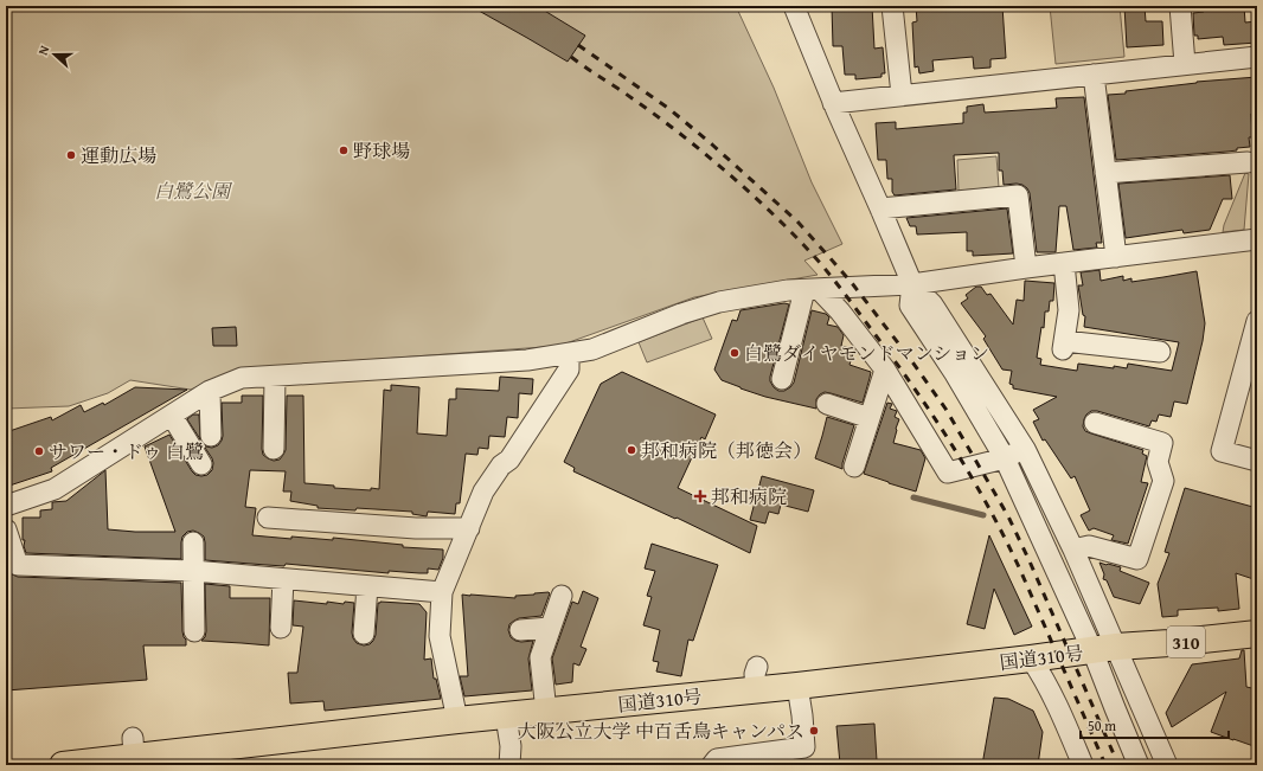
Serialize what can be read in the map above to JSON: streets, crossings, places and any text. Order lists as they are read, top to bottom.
{
  "streets": {
    "highway": ["310", "国道310号"]
  },
  "parks": ["白鷺公園"],
  "places": {
    "other": [
      "野球場",
      "運動広場",
      "白鷺ダイヤモンドマンション",
      "邦和病院（邦徳会）",
      "サワー・ドゥ 白鷺",
      "大阪公立大学 中百舌鳥キャンパス"
    ],
    "health": ["邦和病院"]
  },
  "scale_bar": "50 m",
  "north": "left"
}
